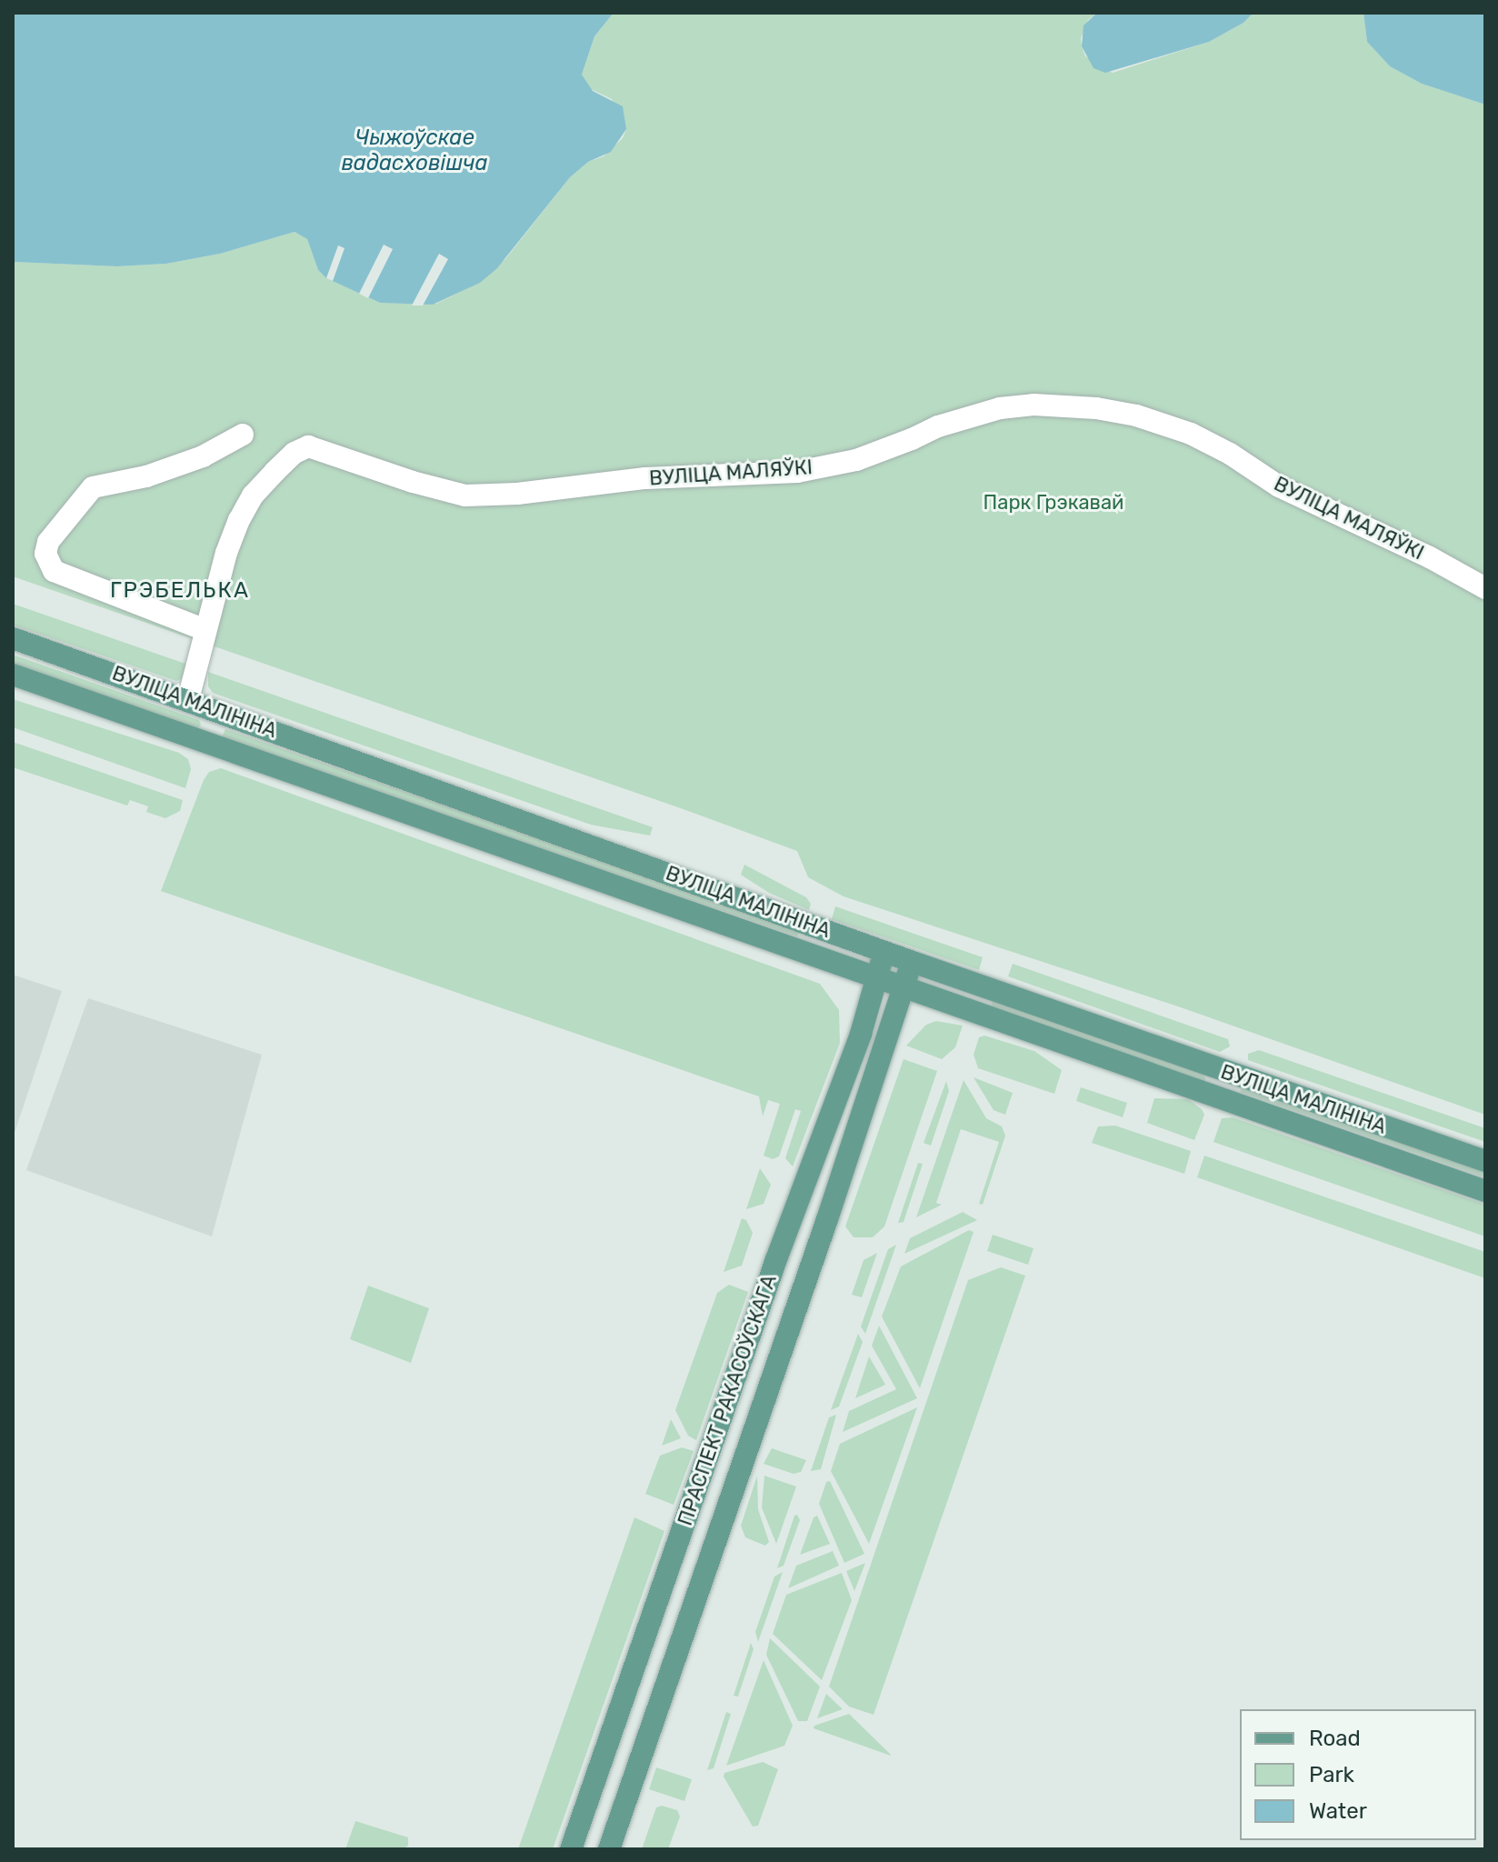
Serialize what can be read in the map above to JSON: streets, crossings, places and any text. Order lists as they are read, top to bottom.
{
  "streets": {
    "main road": ["ВУЛІЦА МАЛІНІНА", "ПРАСПЕКТ РАКАСОЎСКАГА"],
    "street": ["ВУЛІЦА МАЛЯЎКІ"]
  },
  "crossings": [
    ["ВУЛІЦА МАЛЯЎКІ", "ВУЛІЦА МАЛІНІНА"],
    ["ВУЛІЦА МАЛІНІНА", "ПРАСПЕКТ РАКАСОЎСКАГА"]
  ],
  "districts": ["ГРЭБЕЛЬКА"],
  "water": ["Чыжоўскае вадасховішча"],
  "parks": ["Парк Грэкавай"],
  "legend": ["Road", "Park", "Water"]
}
